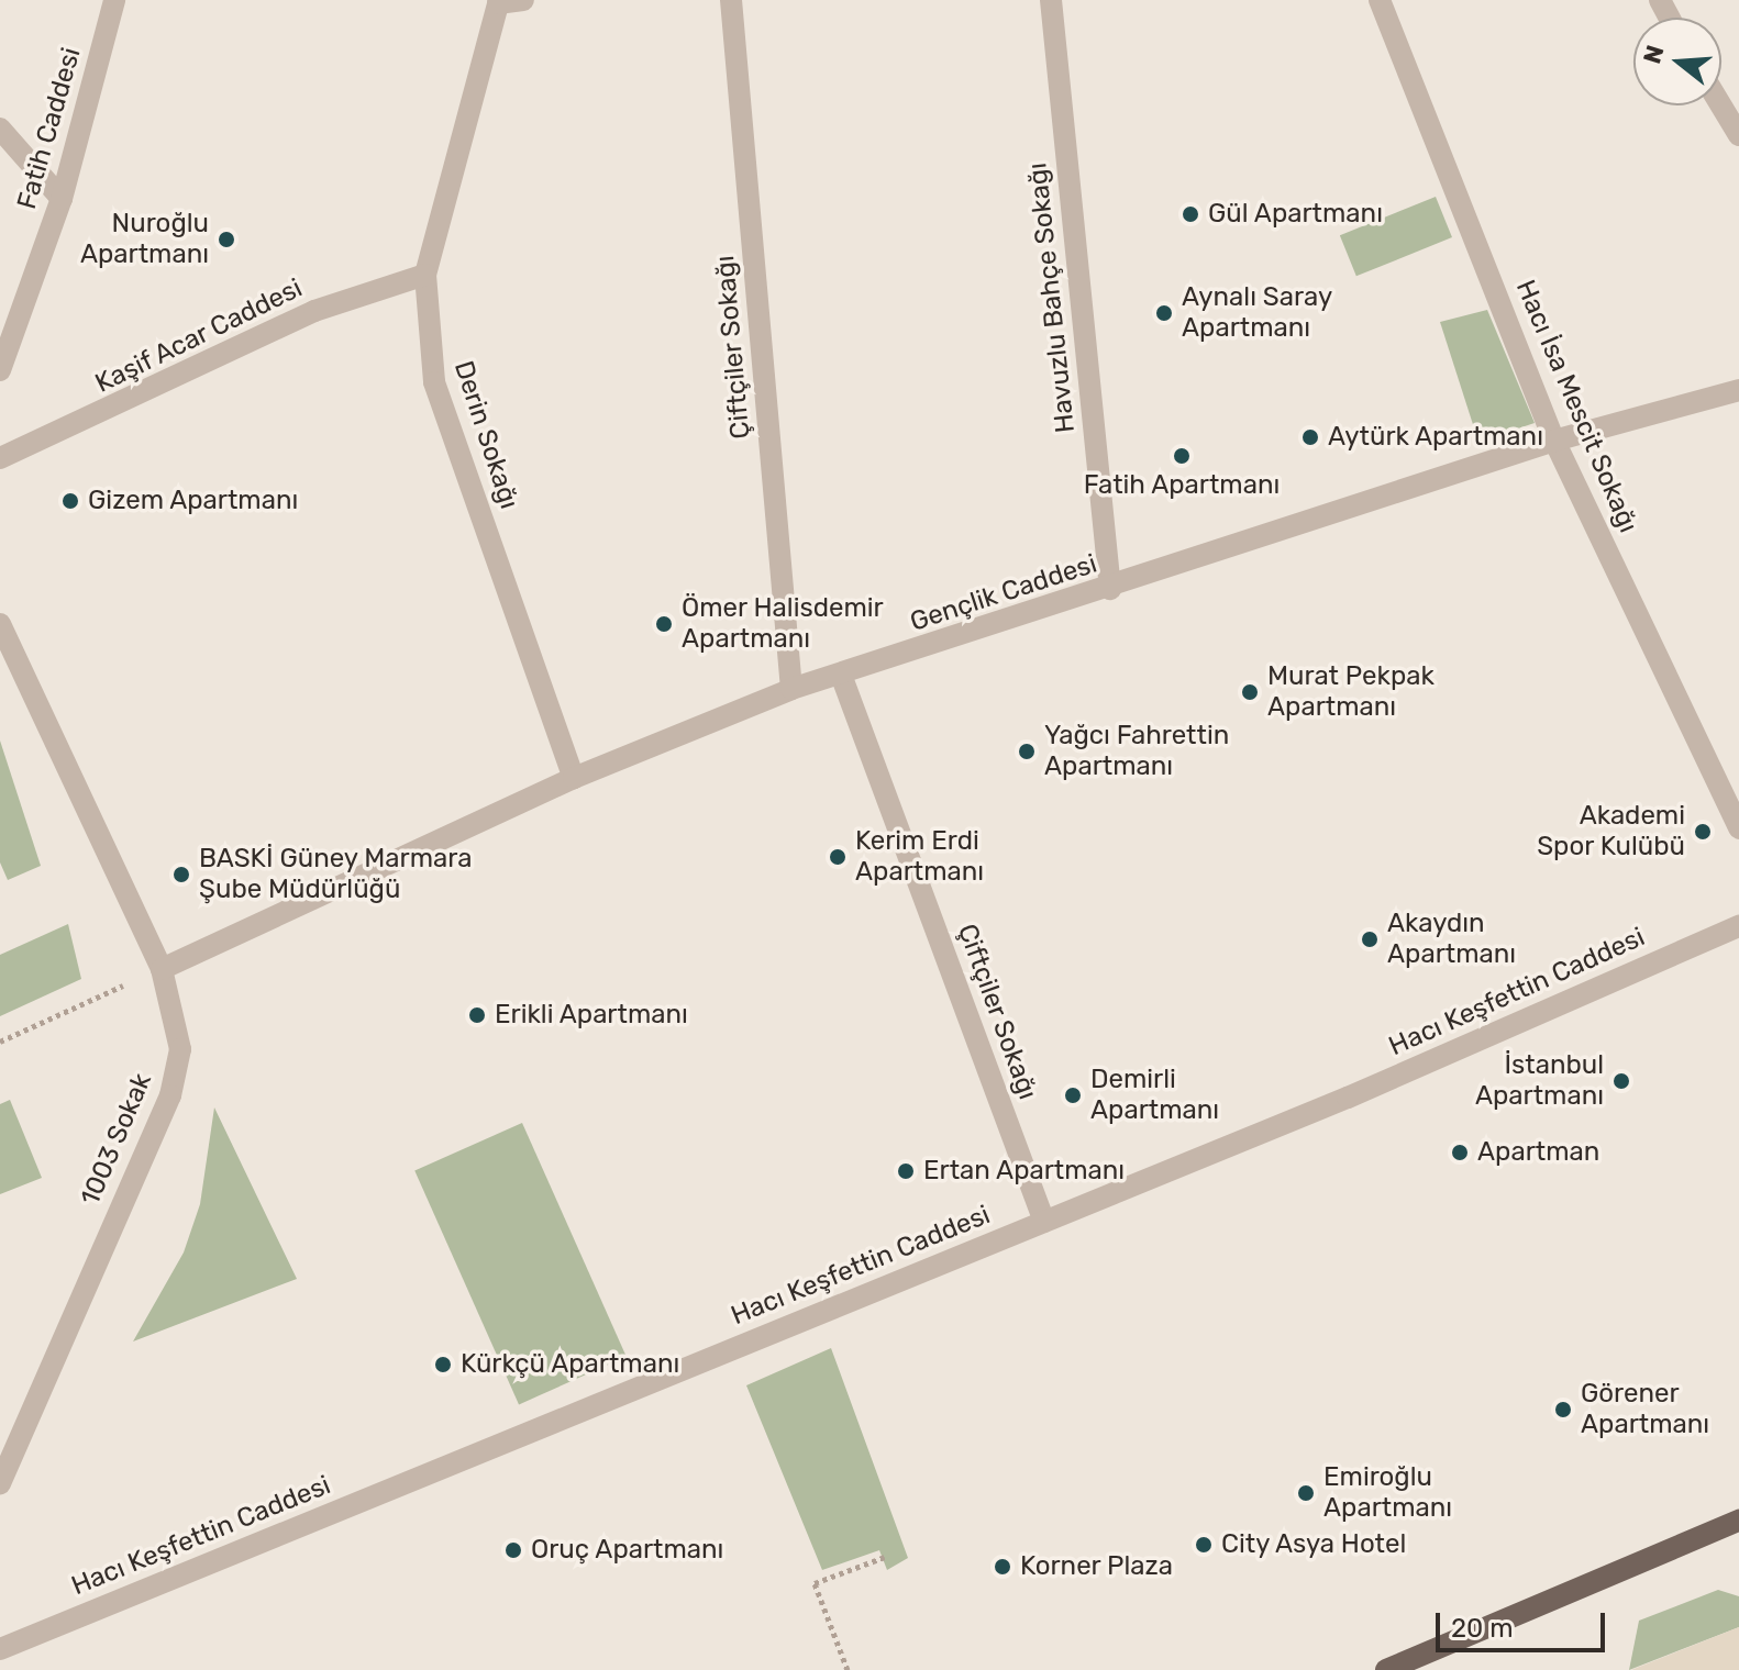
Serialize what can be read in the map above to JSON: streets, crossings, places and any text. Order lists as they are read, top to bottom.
{
  "streets": {
    "street": [
      "Fatih Caddesi",
      "Havuzlu Bahçe Sokağı",
      "Kaşif Acar Caddesi",
      "Çiftçiler Sokağı",
      "Hacı İsa Mescit Sokağı",
      "Derin Sokağı",
      "Gençlik Caddesi",
      "Hacı Keşfettin Caddesi",
      "1003 Sokak"
    ]
  },
  "crossings": [
    ["Havuzlu Bahçe Sokağı", "Gençlik Caddesi"],
    ["Kaşif Acar Caddesi", "Derin Sokağı"],
    ["Çiftçiler Sokağı", "Gençlik Caddesi"],
    ["Çiftçiler Sokağı", "Hacı Keşfettin Caddesi"],
    ["Hacı İsa Mescit Sokağı", "Gençlik Caddesi"],
    ["Derin Sokağı", "Gençlik Caddesi"],
    ["Gençlik Caddesi", "1003 Sokak"]
  ],
  "places": [
    "Gül Apartmanı",
    "Nuroğlu Apartmanı",
    "Aynalı Saray Apartmanı",
    "Aytürk Apartmanı",
    "Fatih Apartmanı",
    "Gizem Apartmanı",
    "Ömer Halisdemir Apartmanı",
    "Murat Pekpak Apartmanı",
    "Yağcı Fahrettin Apartmanı",
    "Akademi Spor Kulübü",
    "Kerim Erdi Apartmanı",
    "BASKİ Güney Marmara Şube Müdürlüğü",
    "Akaydın Apartmanı",
    "Erikli Apartmanı",
    "İstanbul Apartmanı",
    "Demirli Apartmanı",
    "Apartman",
    "Ertan Apartmanı",
    "Kürkçü Apartmanı",
    "Görener Apartmanı",
    "Emiroğlu Apartmanı",
    "City Asya Hotel",
    "Oruç Apartmanı",
    "Korner Plaza"
  ],
  "scale_bar": "20 m",
  "north": "left"
}
